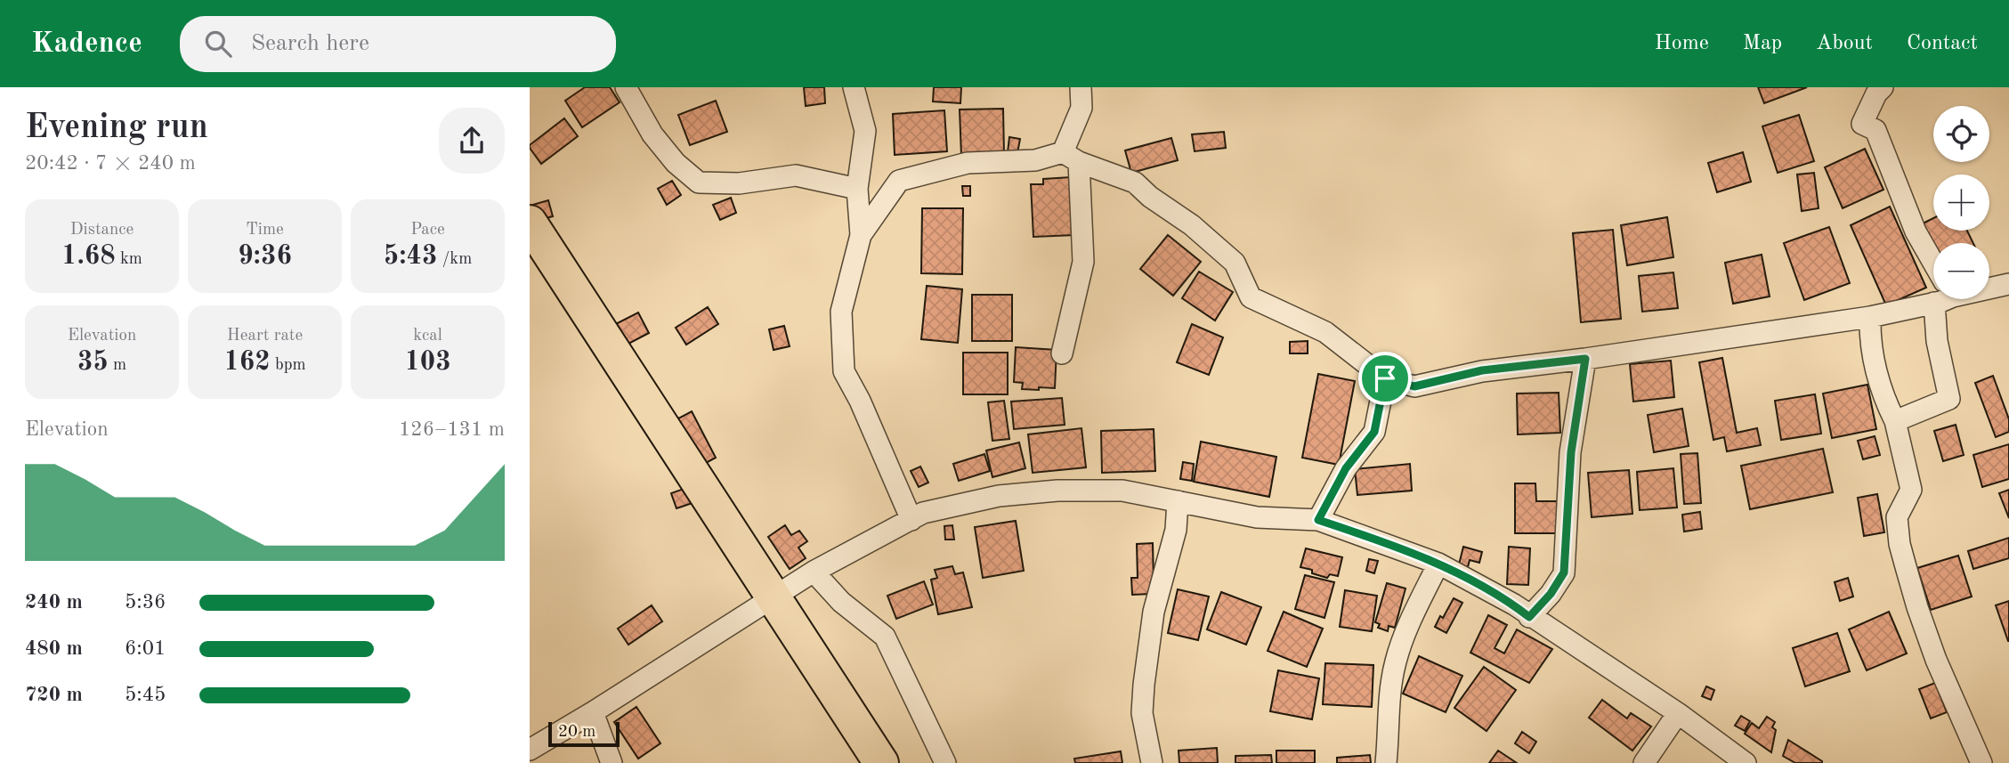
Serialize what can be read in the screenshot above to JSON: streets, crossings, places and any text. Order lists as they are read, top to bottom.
{
  "scale_bar": "20 m",
  "page": {
    "header": "Kadence",
    "search": "Search here",
    "nav": [
      "Home",
      "Map",
      "About",
      "Contact"
    ],
    "heading": ["Evening run", "20:42 · 7 × 240 m"],
    "map_buttons": ["+", "−"],
    "stats": [
      ["Distance", "1.68 km"],
      ["Time", "9:36"],
      ["Pace", "5:43 /km"],
      ["Elevation", "35 m"],
      ["Heart rate", "162 bpm"],
      ["kcal", "103"]
    ],
    "chart": ["Elevation", "126–131 m"],
    "list": [
      {
        "name": "240 m",
        "note": "5:36"
      },
      {
        "name": "480 m",
        "note": "6:01"
      },
      {
        "name": "720 m",
        "note": "5:45"
      }
    ],
    "scale": "20 m"
  }
}
